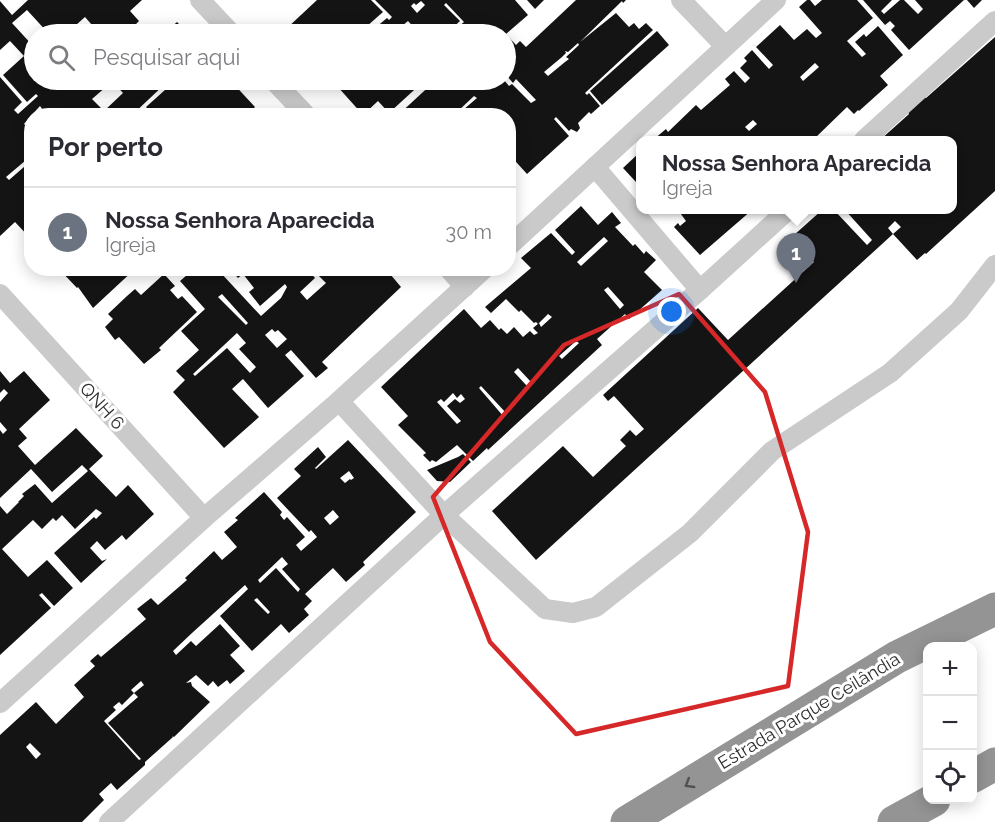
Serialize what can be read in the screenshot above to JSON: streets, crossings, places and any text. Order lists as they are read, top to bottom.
{
  "streets": {
    "highway": ["Estrada Parque Ceilândia"],
    "street": ["QNH 6"]
  },
  "one_way": ["Estrada Parque Ceilândia"],
  "page": {
    "search": "Pesquisar aqui",
    "heading": "Por perto",
    "popup": ["Nossa Senhora Aparecida", "Igreja"],
    "list": [
      {
        "mark": "1",
        "name": "Nossa Senhora Aparecida",
        "note": "Igreja",
        "value": "30 m"
      }
    ],
    "pins": "1",
    "map_buttons": ["+", "−"]
  }
}
